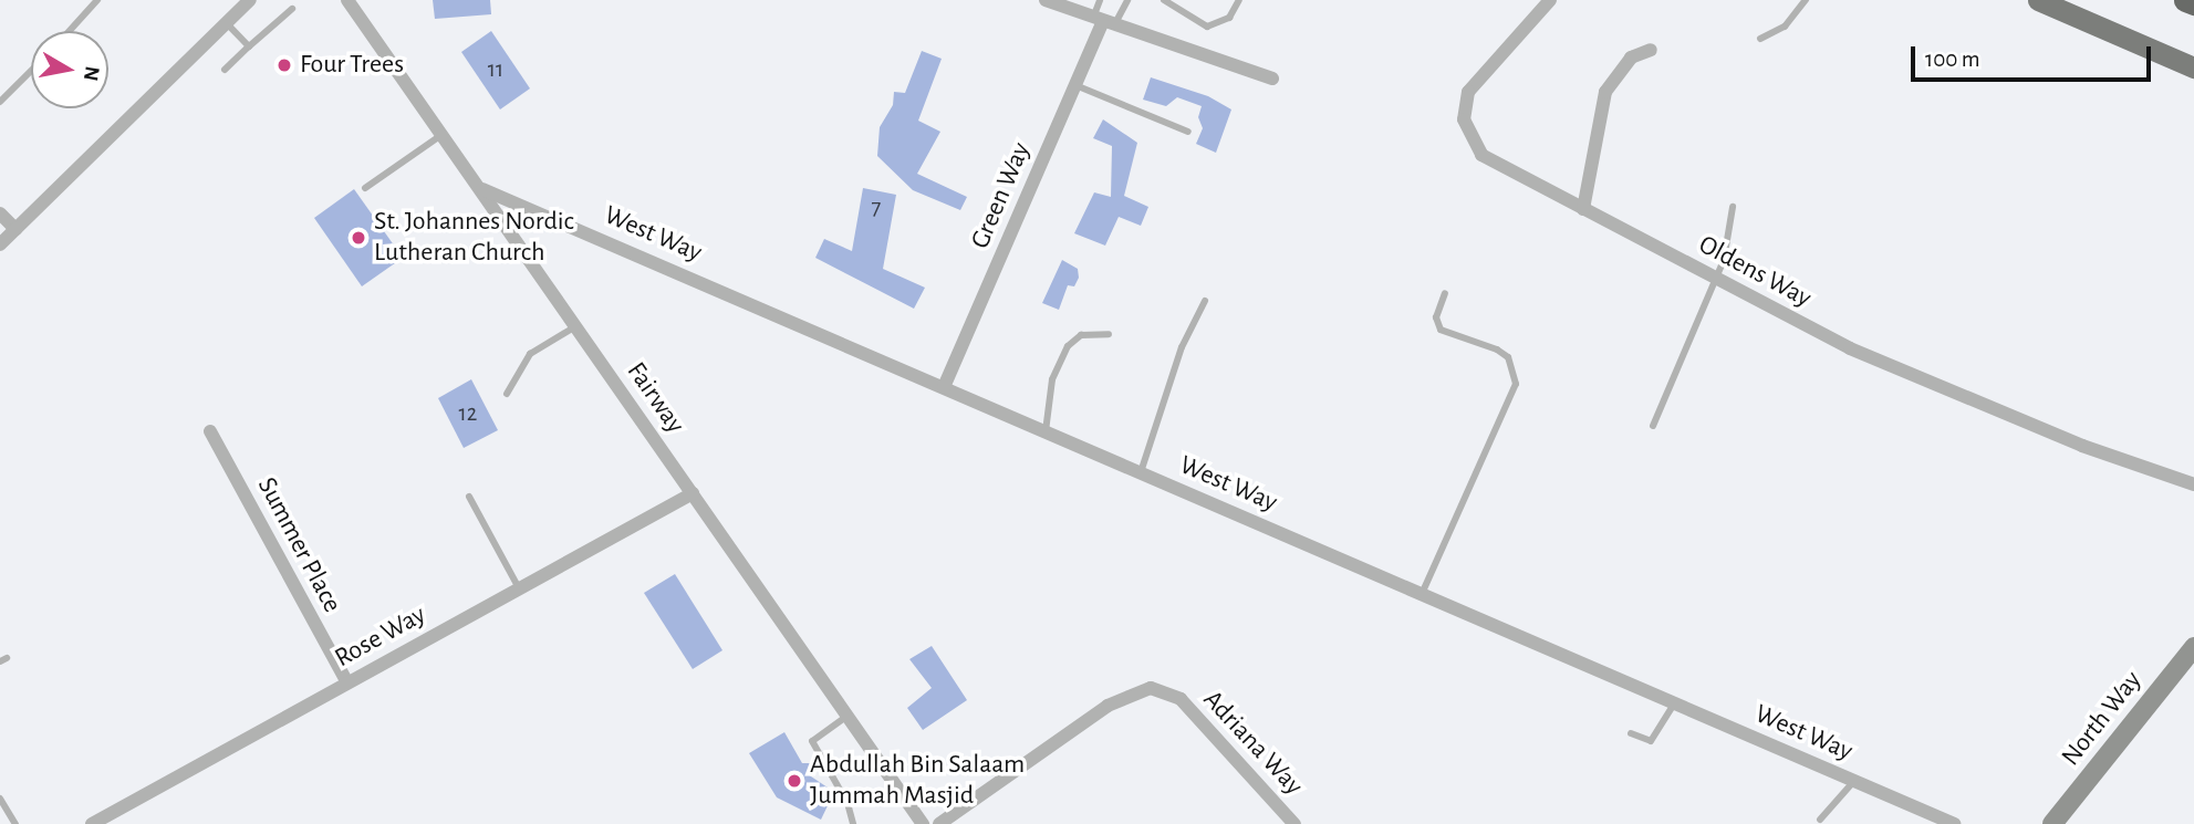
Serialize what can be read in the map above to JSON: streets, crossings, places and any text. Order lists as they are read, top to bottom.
{
  "streets": {
    "street": [
      "Green Way",
      "West Way",
      "Oldens Way",
      "Fairway",
      "Summer Place",
      "Rose Way",
      "North Way",
      "Adriana Way"
    ]
  },
  "crossings": [
    ["Green Way", "West Way"],
    ["West Way", "Fairway"],
    ["Fairway", "Rose Way"],
    ["Summer Place", "Rose Way"]
  ],
  "places": ["Four Trees", "St. Johannes Nordic Lutheran Church", "Abdullah Bin Salaam Jummah Masjid"],
  "house_numbers": ["11", "7", "12"],
  "scale_bar": "100 m",
  "north": "right"
}
